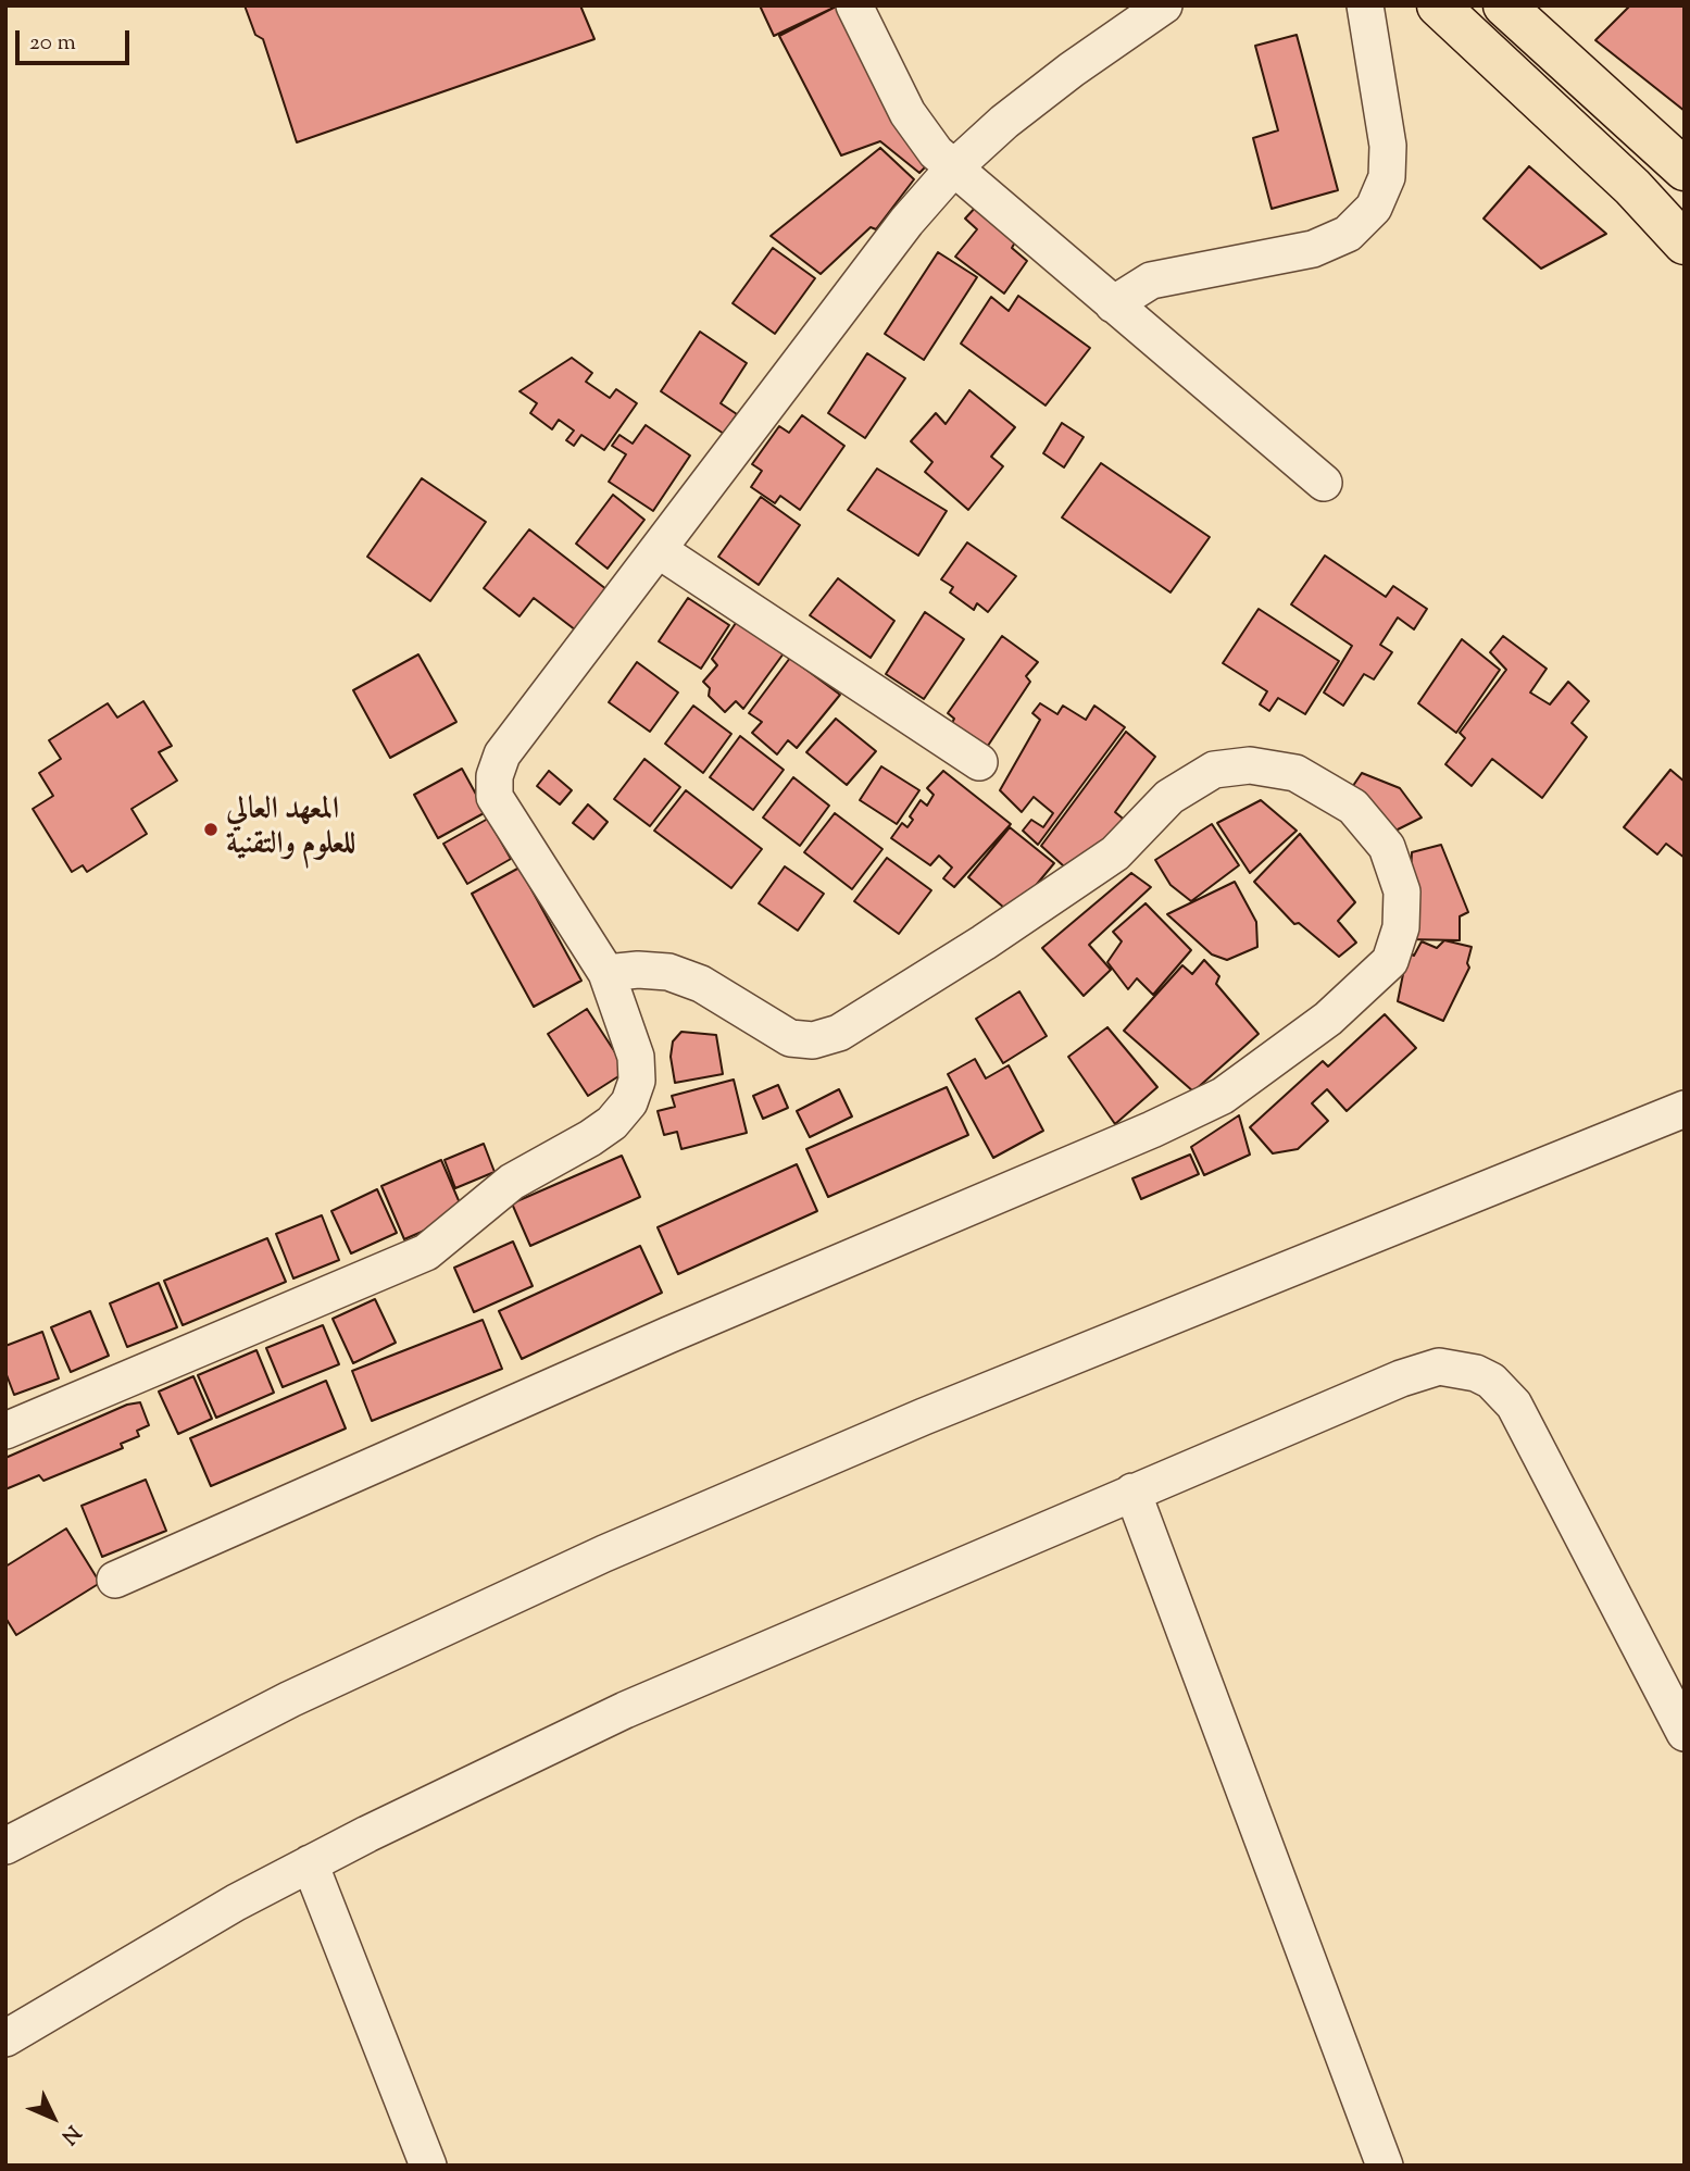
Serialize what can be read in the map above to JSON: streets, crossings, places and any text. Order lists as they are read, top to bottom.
{
  "places": ["المعهد العالي للعلوم والتقنية"],
  "scale_bar": "20 m",
  "north": "bottom right"
}
